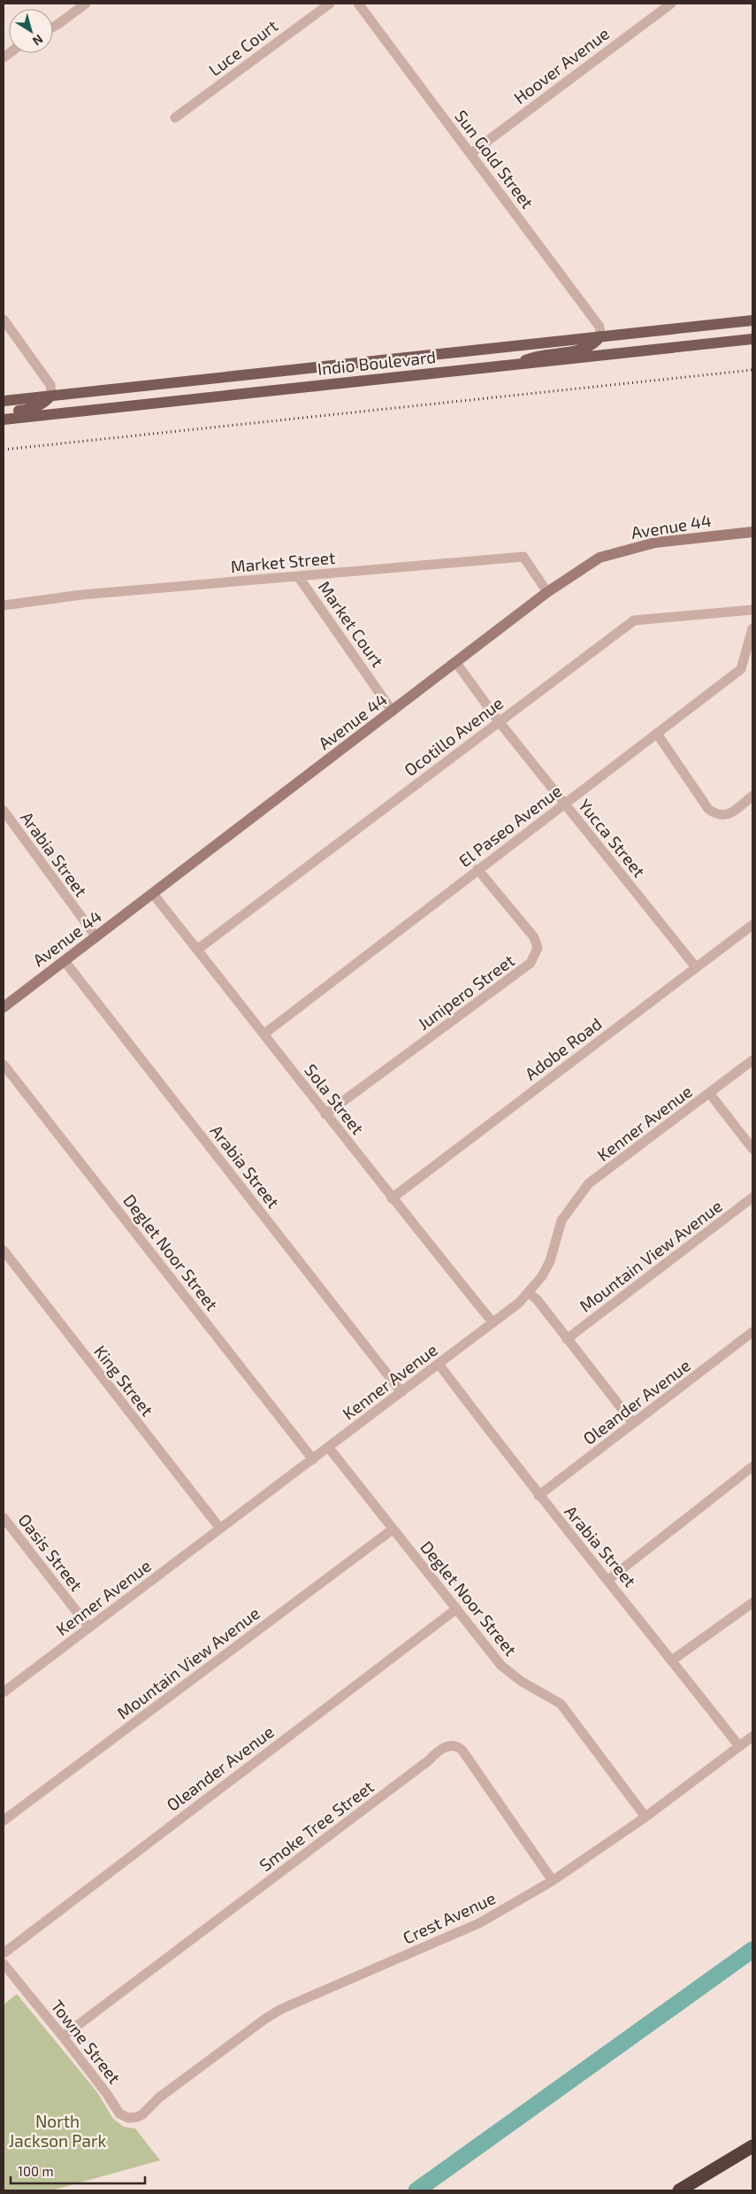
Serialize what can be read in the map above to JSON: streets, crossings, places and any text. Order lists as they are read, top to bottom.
{
  "streets": {
    "main road": ["Indio Boulevard"],
    "street": [
      "Luce Court",
      "Hoover Avenue",
      "Sun Gold Street",
      "Avenue 44",
      "Market Street",
      "Market Court",
      "Ocotillo Avenue",
      "El Paseo Avenue",
      "Yucca Street",
      "Arabia Street",
      "Junipero Street",
      "Adobe Road",
      "Sola Street",
      "Kenner Avenue",
      "Deglet Noor Street",
      "Mountain View Avenue",
      "King Street",
      "Oleander Avenue",
      "Oasis Street",
      "Smoke Tree Street",
      "Crest Avenue",
      "Towne Street"
    ]
  },
  "crossings": [
    ["Hoover Avenue", "Sun Gold Street"],
    ["Sun Gold Street", "Indio Boulevard"],
    ["Avenue 44", "Market Street"],
    ["Avenue 44", "Market Court"],
    ["Avenue 44", "Yucca Street"],
    ["Avenue 44", "Arabia Street"],
    ["Avenue 44", "Sola Street"],
    ["Market Street", "Market Court"],
    ["Ocotillo Avenue", "Yucca Street"],
    ["Ocotillo Avenue", "Sola Street"],
    ["El Paseo Avenue", "Yucca Street"],
    ["El Paseo Avenue", "Junipero Street"],
    ["El Paseo Avenue", "Sola Street"],
    ["Yucca Street", "Adobe Road"],
    ["Arabia Street", "Kenner Avenue"],
    ["Arabia Street", "Oleander Avenue"],
    ["Arabia Street", "Crest Avenue"],
    ["Junipero Street", "Sola Street"],
    ["Adobe Road", "Sola Street"],
    ["Sola Street", "Kenner Avenue"],
    ["Kenner Avenue", "Deglet Noor Street"],
    ["Kenner Avenue", "King Street"],
    ["Kenner Avenue", "Oasis Street"],
    ["Deglet Noor Street", "Mountain View Avenue"],
    ["Deglet Noor Street", "Oleander Avenue"],
    ["Deglet Noor Street", "Crest Avenue"],
    ["Smoke Tree Street", "Crest Avenue"],
    ["Smoke Tree Street", "Towne Street"],
    ["Crest Avenue", "Towne Street"]
  ],
  "parks": ["North Jackson Park"],
  "scale_bar": "100 m",
  "north": "bottom right"
}
